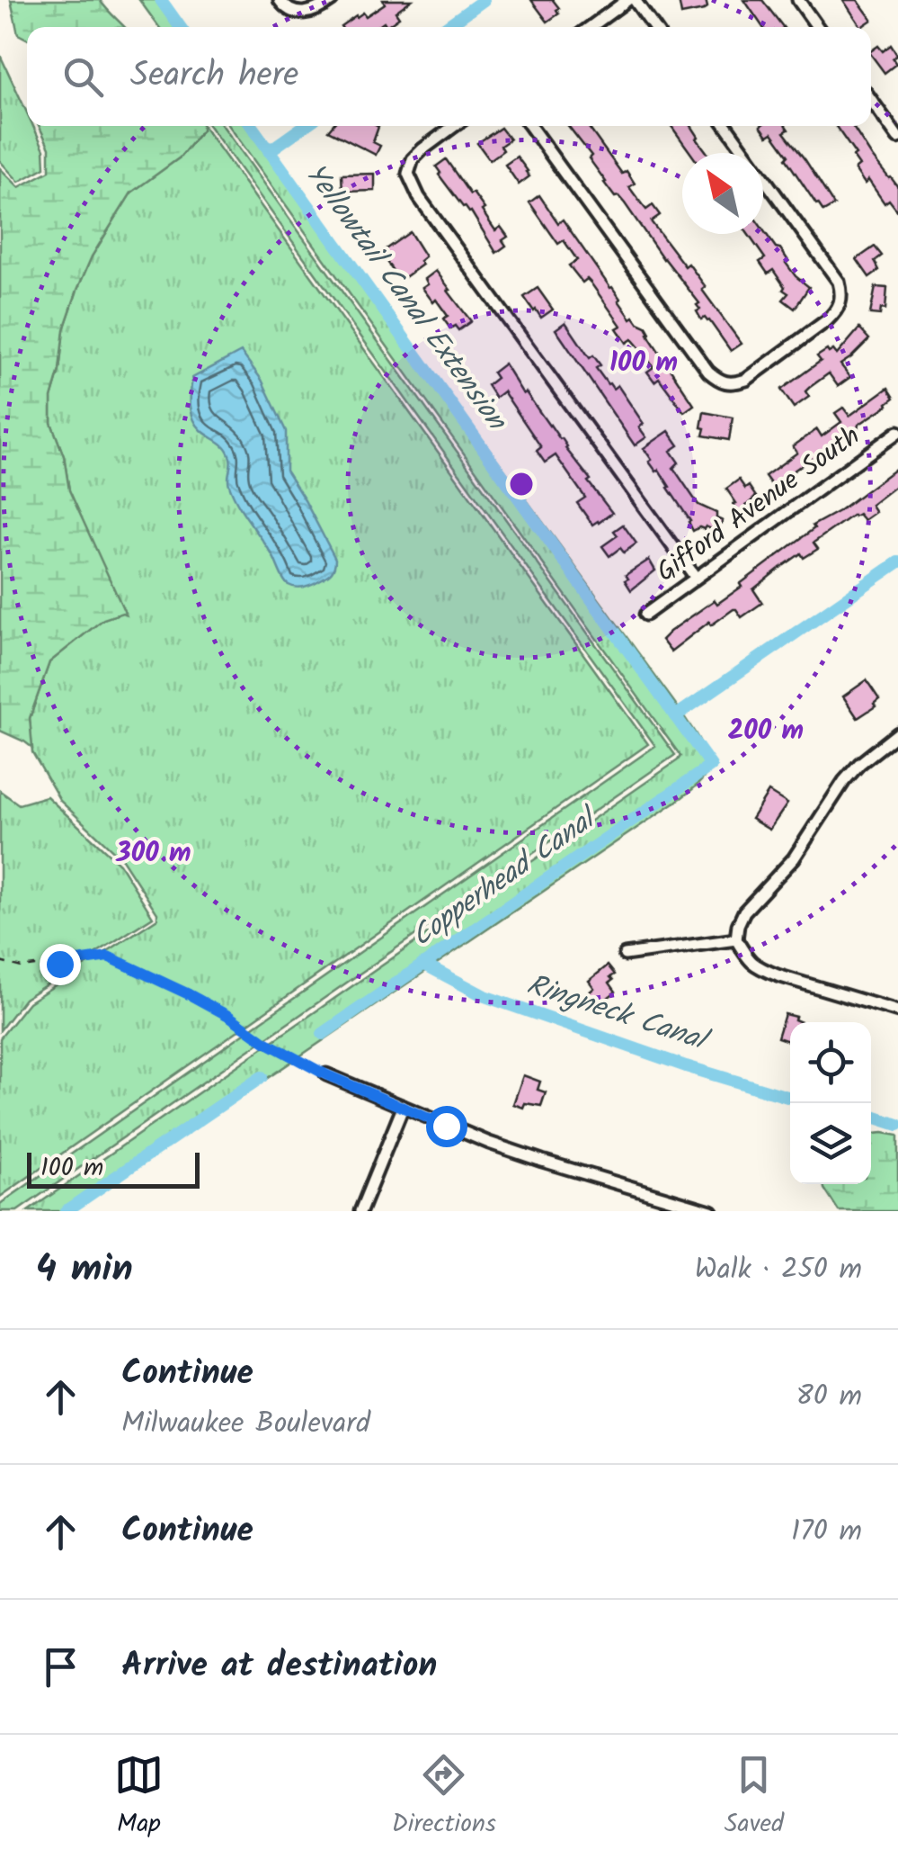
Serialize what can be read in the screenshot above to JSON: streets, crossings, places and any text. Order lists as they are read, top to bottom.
{
  "streets": {
    "street": ["Gifford Avenue South"]
  },
  "water": ["Yellowtail Canal Extension", "Copperhead Canal", "Ringneck Canal"],
  "scale_bar": "100 m",
  "north": "top left",
  "page": {
    "search": "Search here",
    "scale": "100 m",
    "heading": ["4 min", "Walk · 250 m"],
    "list": [
      ["Continue", "Milwaukee Boulevard", "80 m"],
      ["Continue", "170 m"],
      "Arrive at destination"
    ],
    "nav": ["Map", "Directions", "Saved"]
  },
  "rings": ["100 m", "200 m", "300 m"]
}
